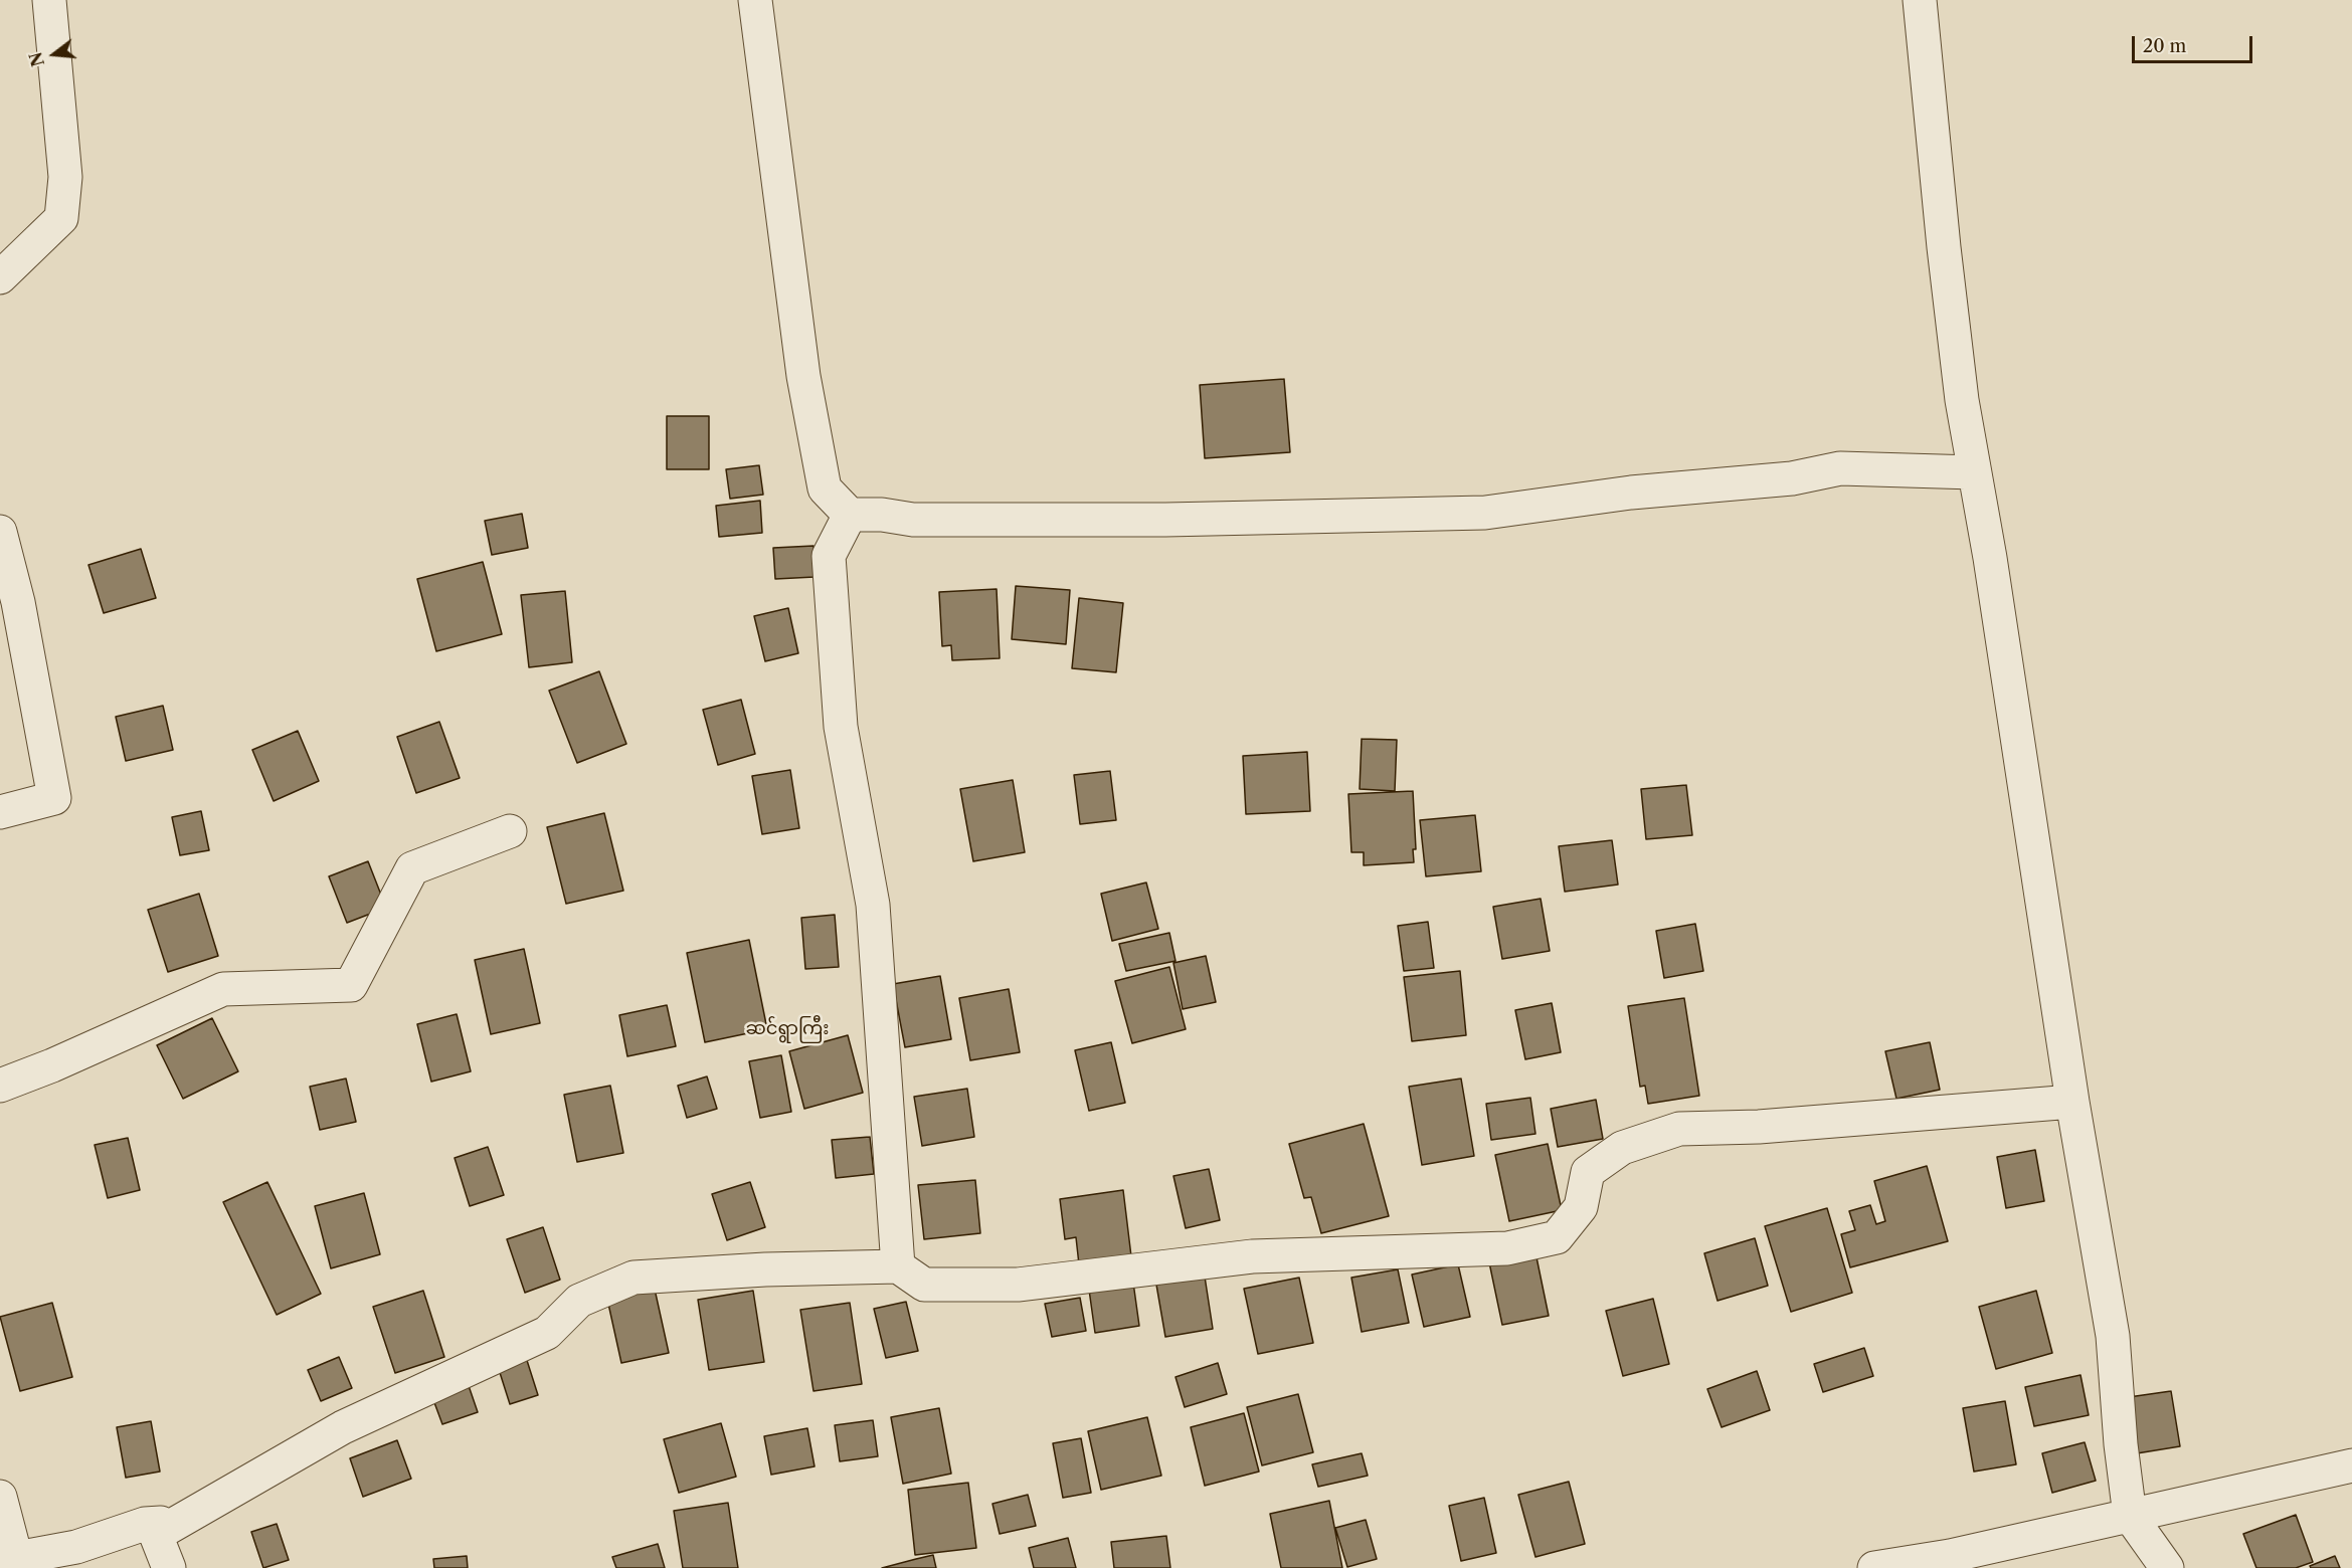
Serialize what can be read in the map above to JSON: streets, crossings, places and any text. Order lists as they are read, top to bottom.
{
  "districts": ["ဆင်ရွာကြီး"],
  "scale_bar": "20 m",
  "north": "left"
}
